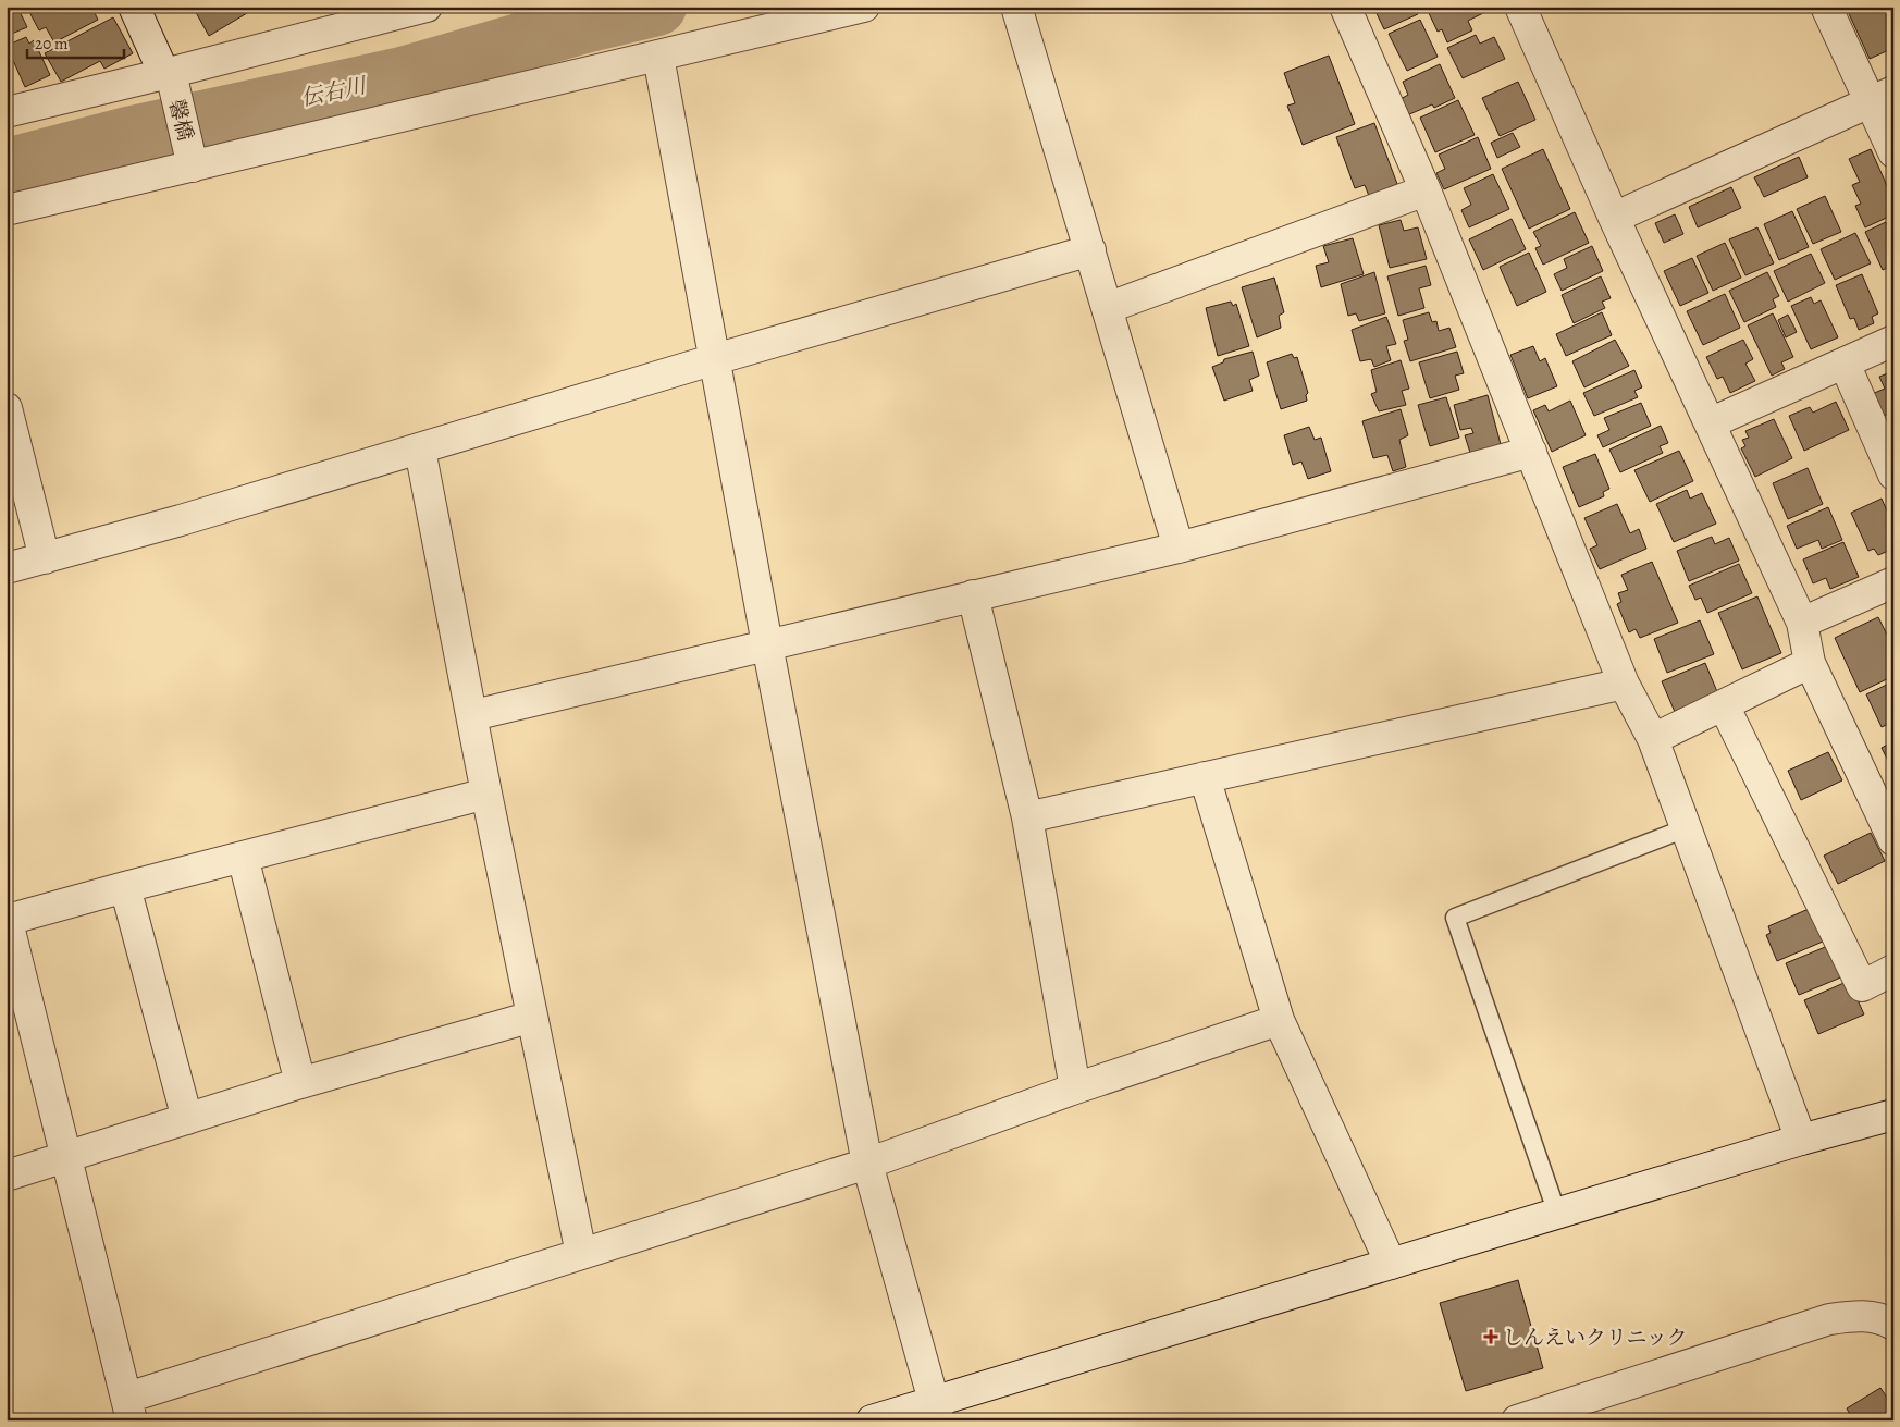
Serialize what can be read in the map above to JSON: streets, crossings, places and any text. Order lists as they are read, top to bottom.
{
  "streets": {
    "street": ["馨橋"]
  },
  "water": ["伝右川"],
  "places": {
    "health": ["しんえいクリニック"]
  },
  "scale_bar": "20 m"
}
